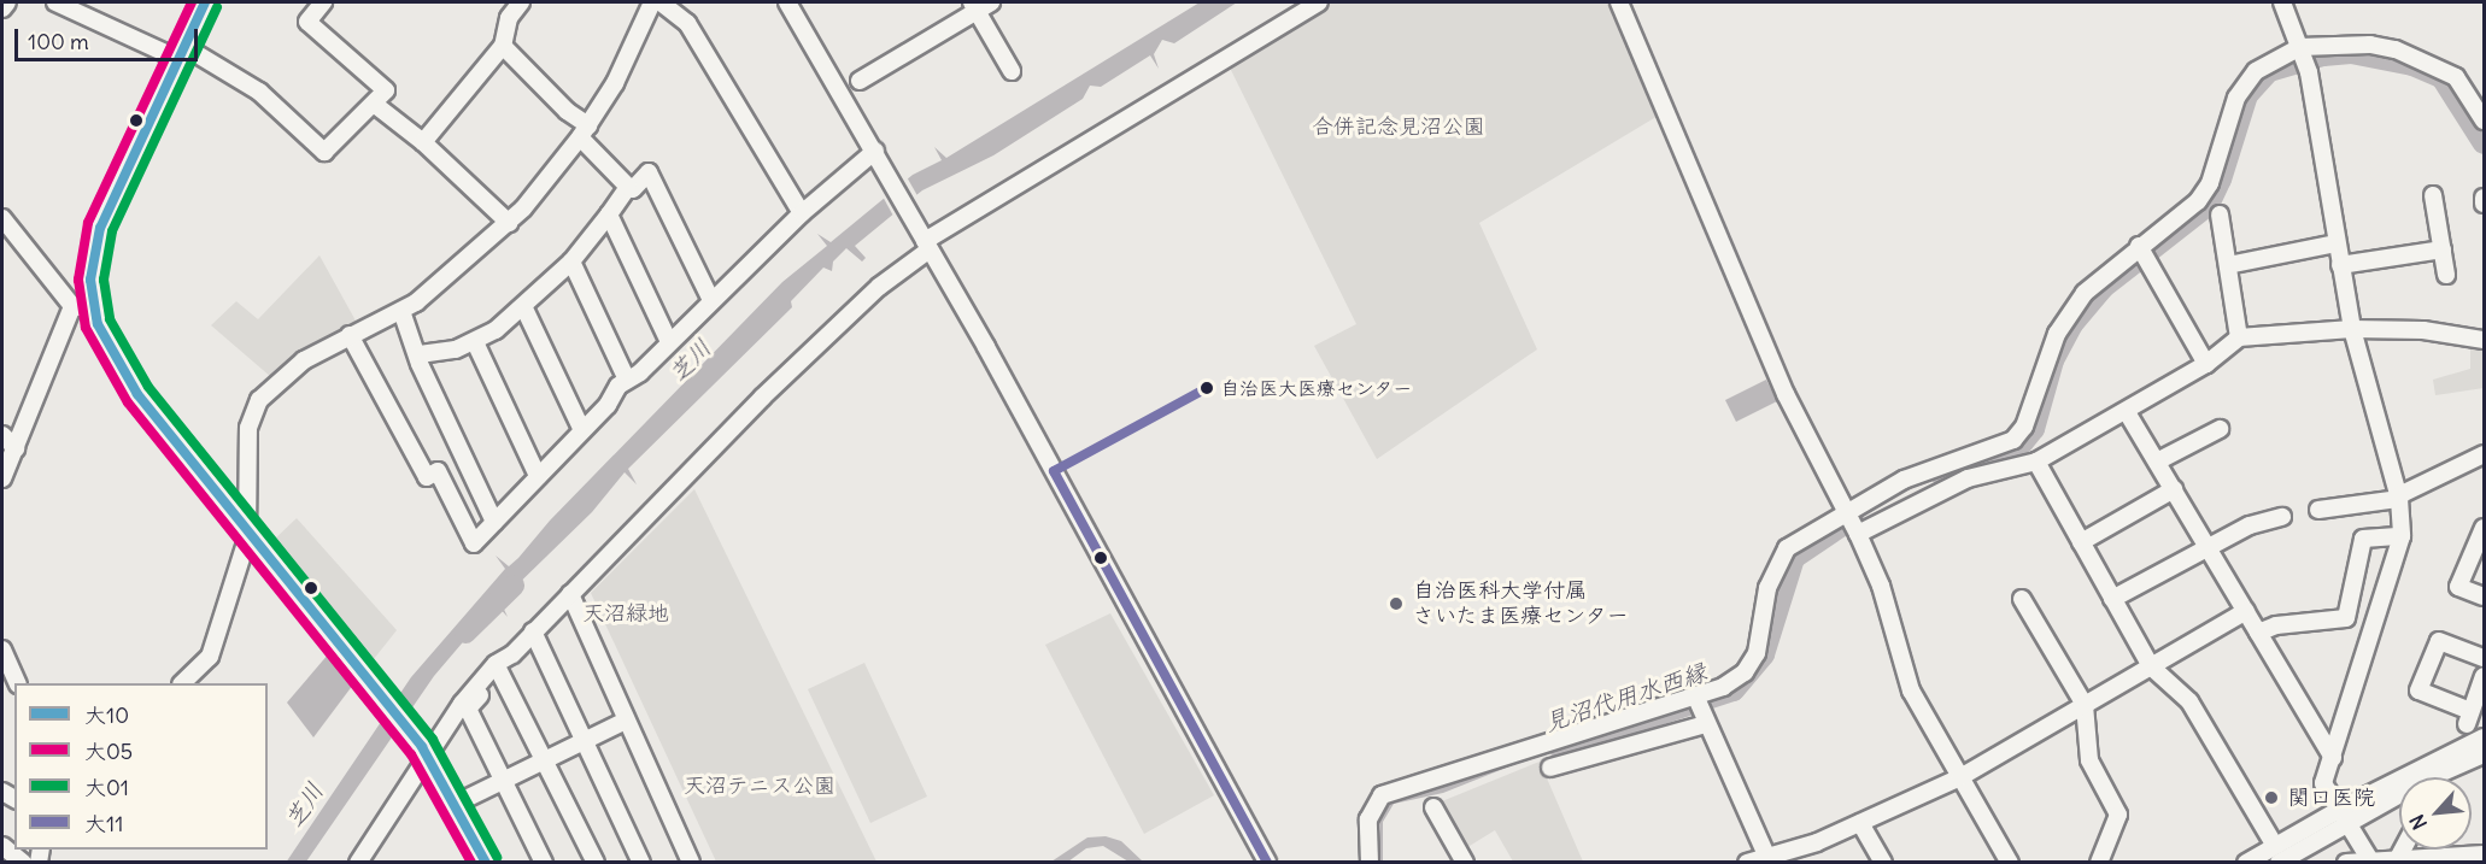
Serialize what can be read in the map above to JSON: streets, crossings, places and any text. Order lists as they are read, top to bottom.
{
  "water": ["芝川", "見沼代用水西縁"],
  "parks": ["合併記念見沼公園", "天沼緑地", "天沼テニス公園"],
  "places": ["自治医大医療センター", "自治医科大学付属 さいたま医療センター", "関口医院"],
  "lines": [
    "transit line 大10",
    "transit line 大05",
    "transit line 大01",
    "transit line 大11"
  ],
  "legend": [
    "大10",
    "大05",
    "大01",
    "大11"
  ],
  "scale_bar": "100 m",
  "north": "bottom left"
}
